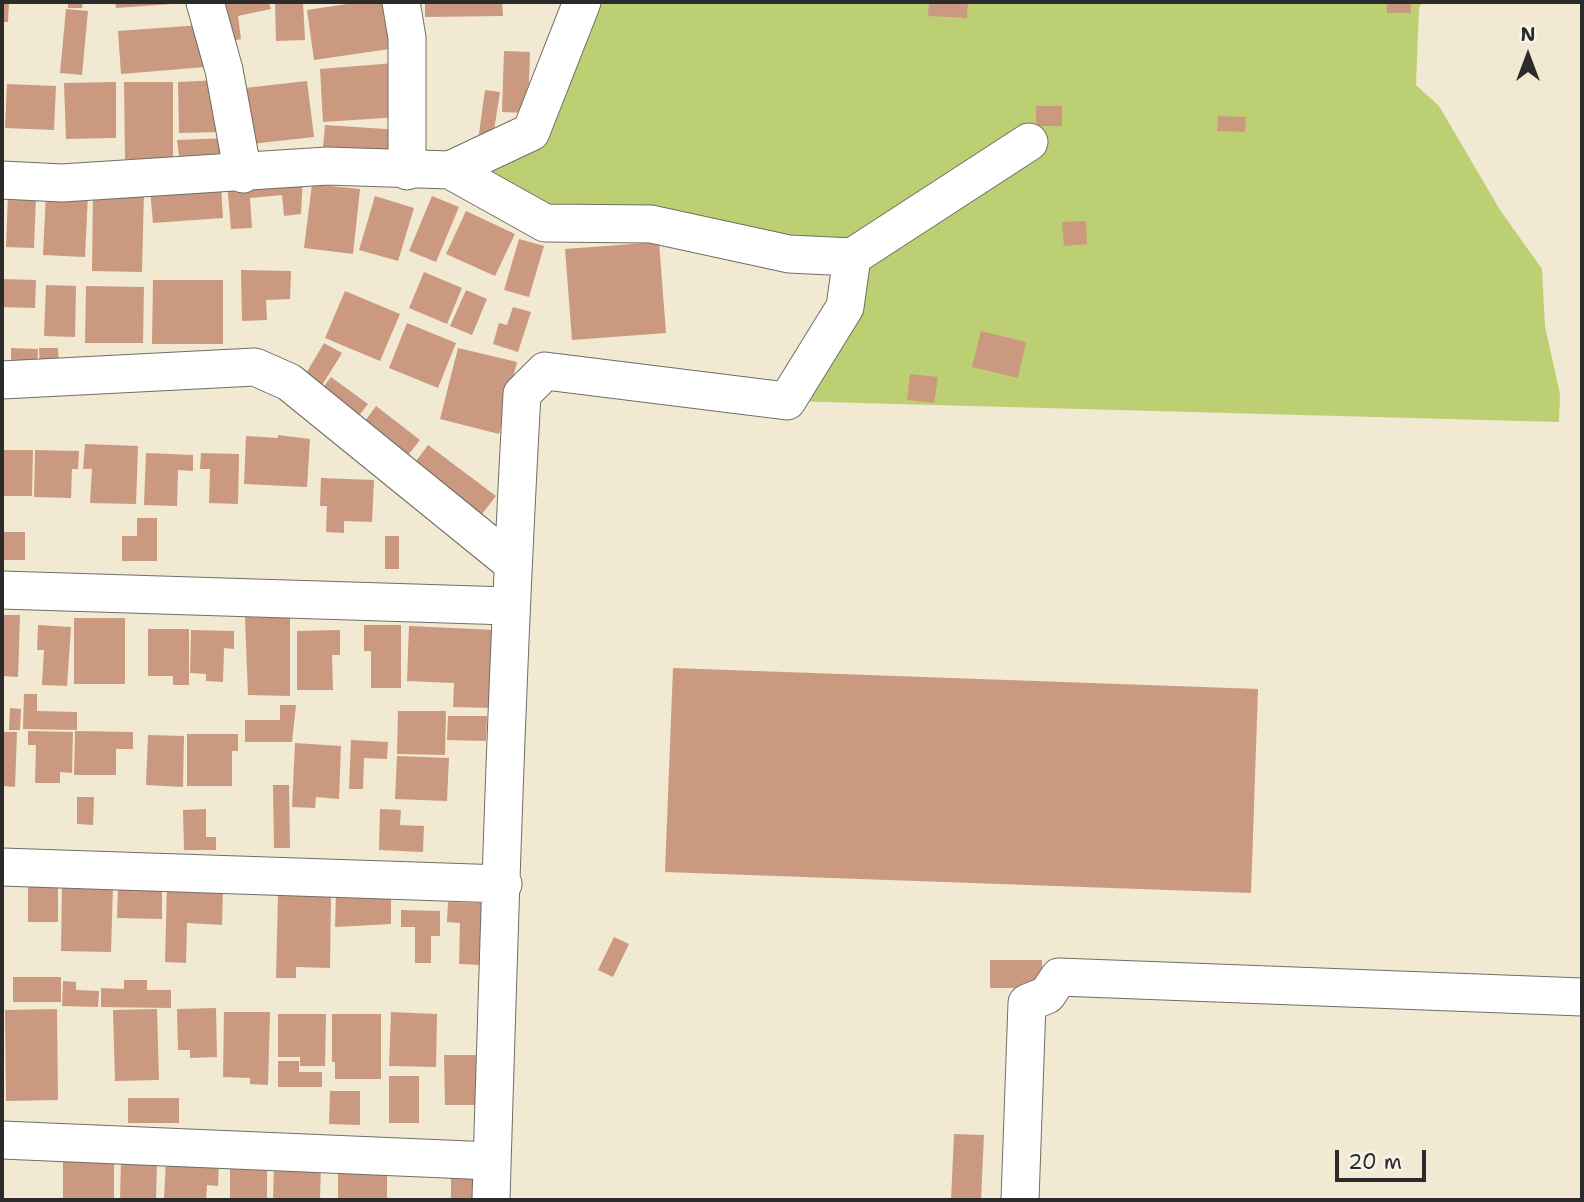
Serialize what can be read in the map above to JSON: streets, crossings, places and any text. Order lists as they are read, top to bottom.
{
  "scale_bar": "20 m",
  "north": "top"
}
